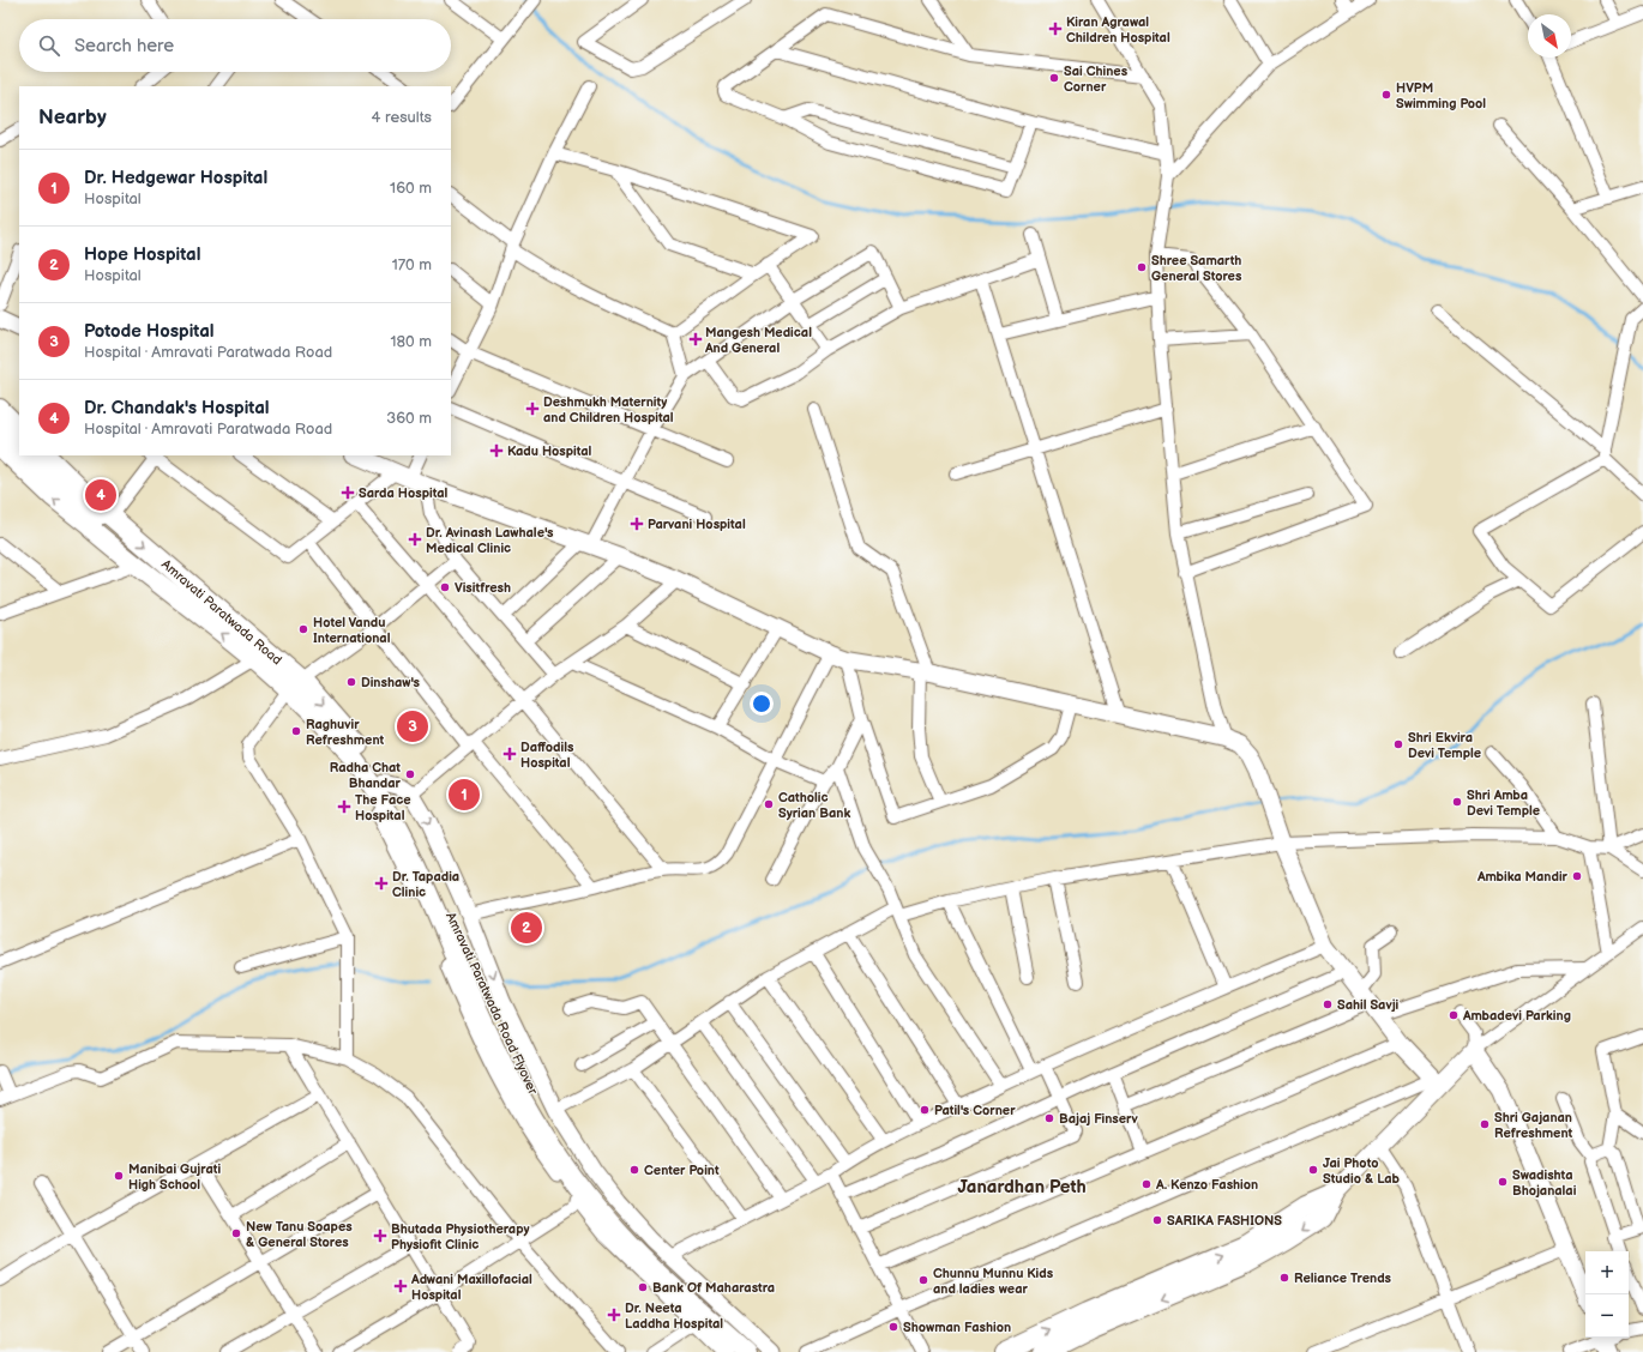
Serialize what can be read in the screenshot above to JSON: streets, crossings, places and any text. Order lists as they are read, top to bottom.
{
  "streets": {
    "main road": ["Amravati Paratwada Road", "Amravati Paratwada Road Flyover"]
  },
  "crossings": [
    ["Amravati Paratwada Road", "Amravati Paratwada Road Flyover"]
  ],
  "districts": ["Janardhan Peth"],
  "places": {
    "health": [
      "Kiran Agrawal Children Hospital",
      "Mangesh Medical And General",
      "Deshmukh Maternity and Children Hospital",
      "Kadu Hospital",
      "Sarda Hospital",
      "Parvani Hospital",
      "Dr. Avinash Lawhale's Medical Clinic",
      "Daffodils Hospital",
      "The Face Hospital",
      "Dr. Tapadia Clinic",
      "Bhutada Physiotherapy Physiofit Clinic",
      "Adwani Maxillofacial Hospital",
      "Dr. Neeta Laddha Hospital"
    ],
    "other": [
      "Sai Chines Corner",
      "HVPM Swimming Pool",
      "Shree Samarth General Stores",
      "Visitfresh",
      "Hotel Vandu International",
      "Dinshaw's",
      "Raghuvir Refreshment",
      "Shri Ekvira Devi Temple",
      "Radha Chat Bhandar",
      "Shri Amba Devi Temple",
      "Catholic Syrian Bank",
      "Ambika Mandir",
      "Sahil Savji",
      "Ambadevi Parking",
      "Patil's Corner",
      "Bajaj Finserv",
      "Shri Gajanan Refreshment",
      "Center Point",
      "Jai Photo Studio & Lab",
      "Manibai Gujrati High School",
      "Swadishta Bhojanalai",
      "A. Kenzo Fashion",
      "SARIKA FASHIONS",
      "New Tanu Soapes & General Stores",
      "Reliance Trends",
      "Chunnu Munnu Kids and ladies wear",
      "Bank Of Maharastra",
      "Showman Fashion"
    ]
  },
  "north": "bottom right",
  "page": {
    "search": "Search here",
    "heading": ["Nearby", "4 results"],
    "list": [
      {
        "mark": "1",
        "name": "Dr. Hedgewar Hospital",
        "note": "Hospital",
        "value": "160 m"
      },
      {
        "mark": "2",
        "name": "Hope Hospital",
        "note": "Hospital",
        "value": "170 m"
      },
      {
        "mark": "3",
        "name": "Potode Hospital",
        "note": "Hospital · Amravati Paratwada Road",
        "value": "180 m"
      },
      {
        "mark": "4",
        "name": "Dr. Chandak's Hospital",
        "note": "Hospital · Amravati Paratwada Road",
        "value": "360 m"
      }
    ],
    "pins": [
      "4",
      "3",
      "1",
      "2"
    ],
    "map_buttons": ["+", "−"]
  }
}
